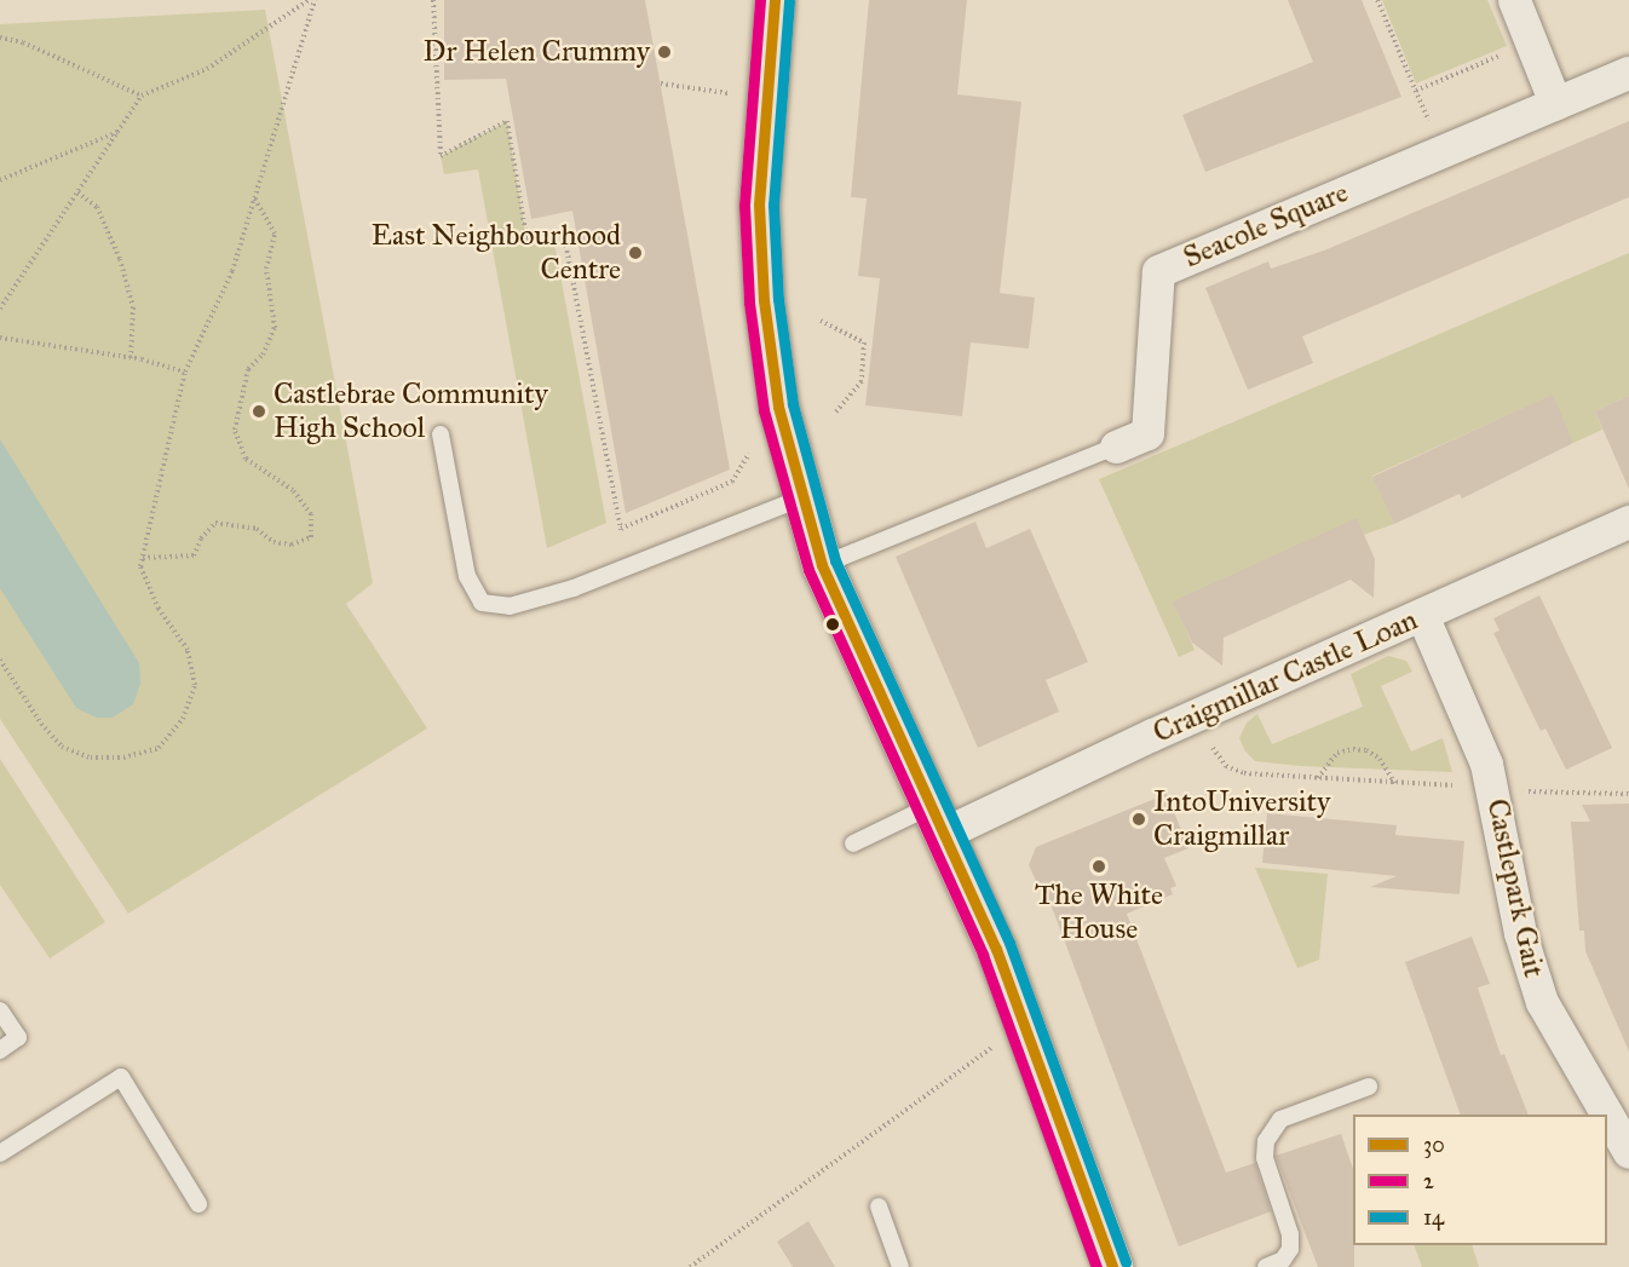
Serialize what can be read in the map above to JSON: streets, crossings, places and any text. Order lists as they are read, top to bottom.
{
  "streets": {
    "street": ["Seacole Square", "Craigmillar Castle Loan", "Castlepark Gait"]
  },
  "crossings": [
    ["Craigmillar Castle Loan", "Castlepark Gait"]
  ],
  "places": [
    "Dr Helen Crummy",
    "East Neighbourhood Centre",
    "Castlebrae Community High School",
    "IntoUniversity Craigmillar",
    "The White House"
  ],
  "lines": ["transit line 30", "transit line 2", "transit line 14"],
  "legend": ["30", "2", "14"]
}
